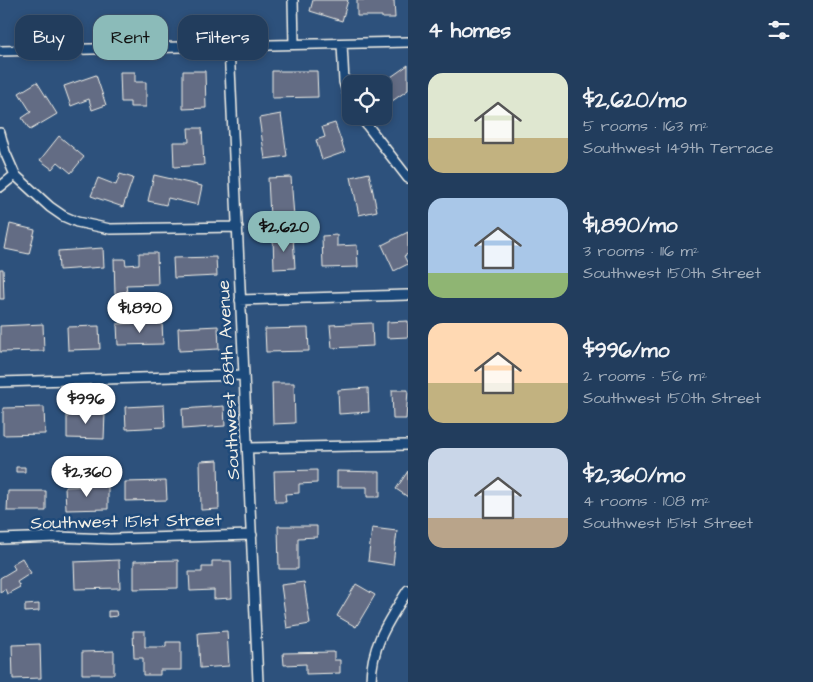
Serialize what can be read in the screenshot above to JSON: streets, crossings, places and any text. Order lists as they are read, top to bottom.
{
  "streets": {
    "street": ["Southwest 88th Avenue", "Southwest 151st Street"]
  },
  "crossings": [
    ["Southwest 88th Avenue", "Southwest 151st Street"]
  ],
  "page": {
    "heading": "4 homes",
    "chip": ["Buy", "Rent", "Filters"],
    "list": [
      {
        "name": "$2,620/mo",
        "note": "5 rooms · 163 m² · Southwest 149th Terrace"
      },
      {
        "name": "$1,890/mo",
        "note": "3 rooms · 116 m² · Southwest 150th Street"
      },
      {
        "name": "$996/mo",
        "note": "2 rooms · 56 m² · Southwest 150th Street"
      },
      {
        "name": "$2,360/mo",
        "note": "4 rooms · 108 m² · Southwest 151st Street"
      }
    ],
    "price": [
      "$2,620",
      "$1,890",
      "$996",
      "$2,360"
    ]
  }
}
